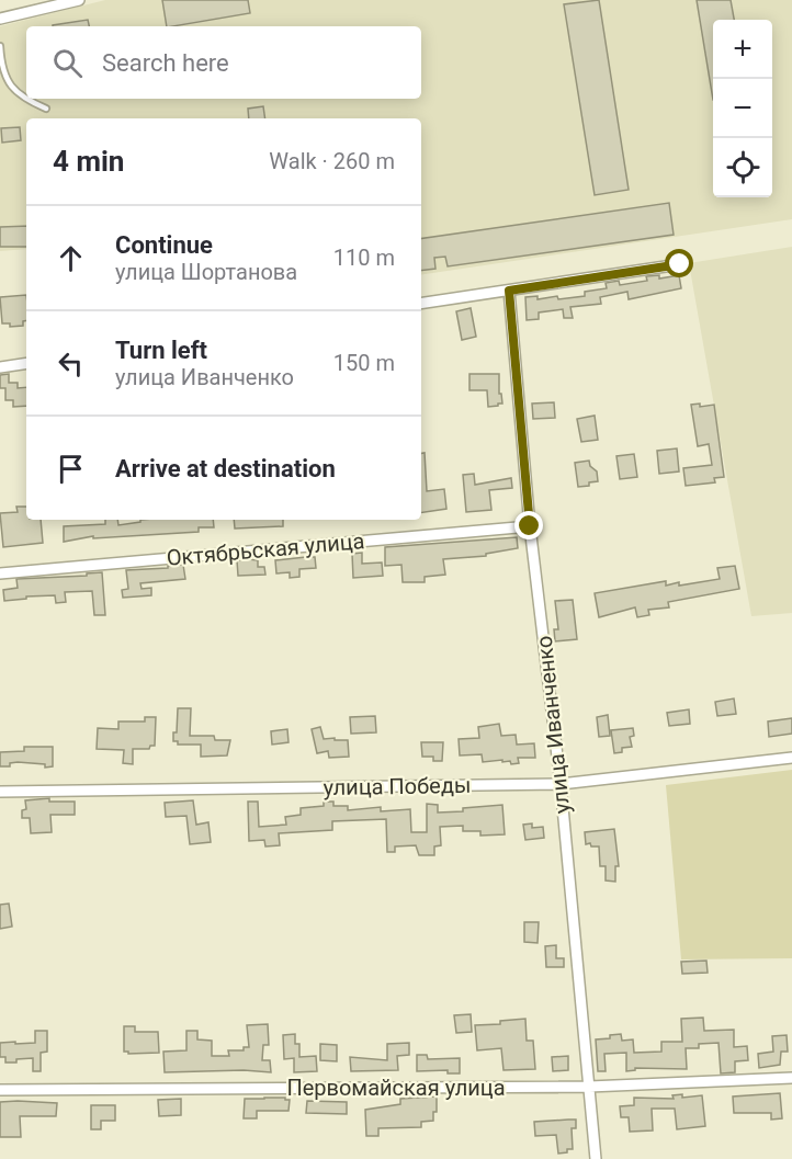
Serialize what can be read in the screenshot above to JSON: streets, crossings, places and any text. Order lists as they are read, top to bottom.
{
  "streets": {
    "street": [
      "Октябрьская улица",
      "улица Иванченко",
      "улица Победы",
      "Первомайская улица"
    ]
  },
  "crossings": [
    ["Октябрьская улица", "улица Иванченко"],
    ["улица Иванченко", "улица Победы"],
    ["улица Иванченко", "Первомайская улица"]
  ],
  "page": {
    "map_buttons": ["+", "−"],
    "search": "Search here",
    "heading": ["4 min", "Walk · 260 m"],
    "list": [
      ["Continue", "улица Шортанова", "110 m"],
      ["Turn left", "улица Иванченко", "150 m"],
      "Arrive at destination"
    ]
  }
}
